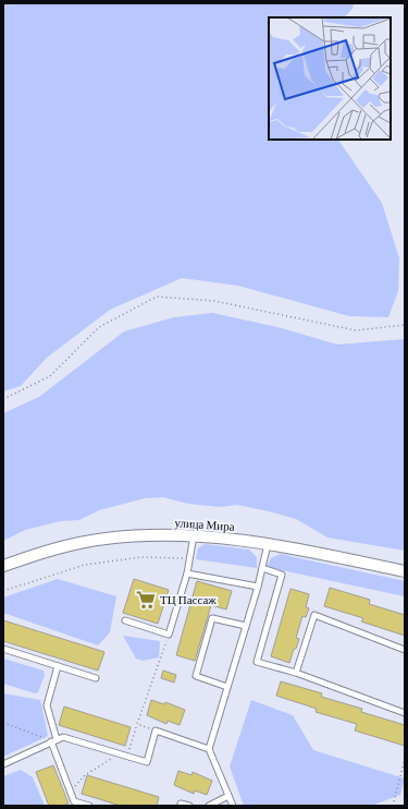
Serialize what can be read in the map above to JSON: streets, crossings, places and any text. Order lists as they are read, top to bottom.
{
  "streets": {
    "street": ["улица Мира"]
  },
  "places": {
    "supermarket": ["ТЦ Пассаж"]
  }
}
